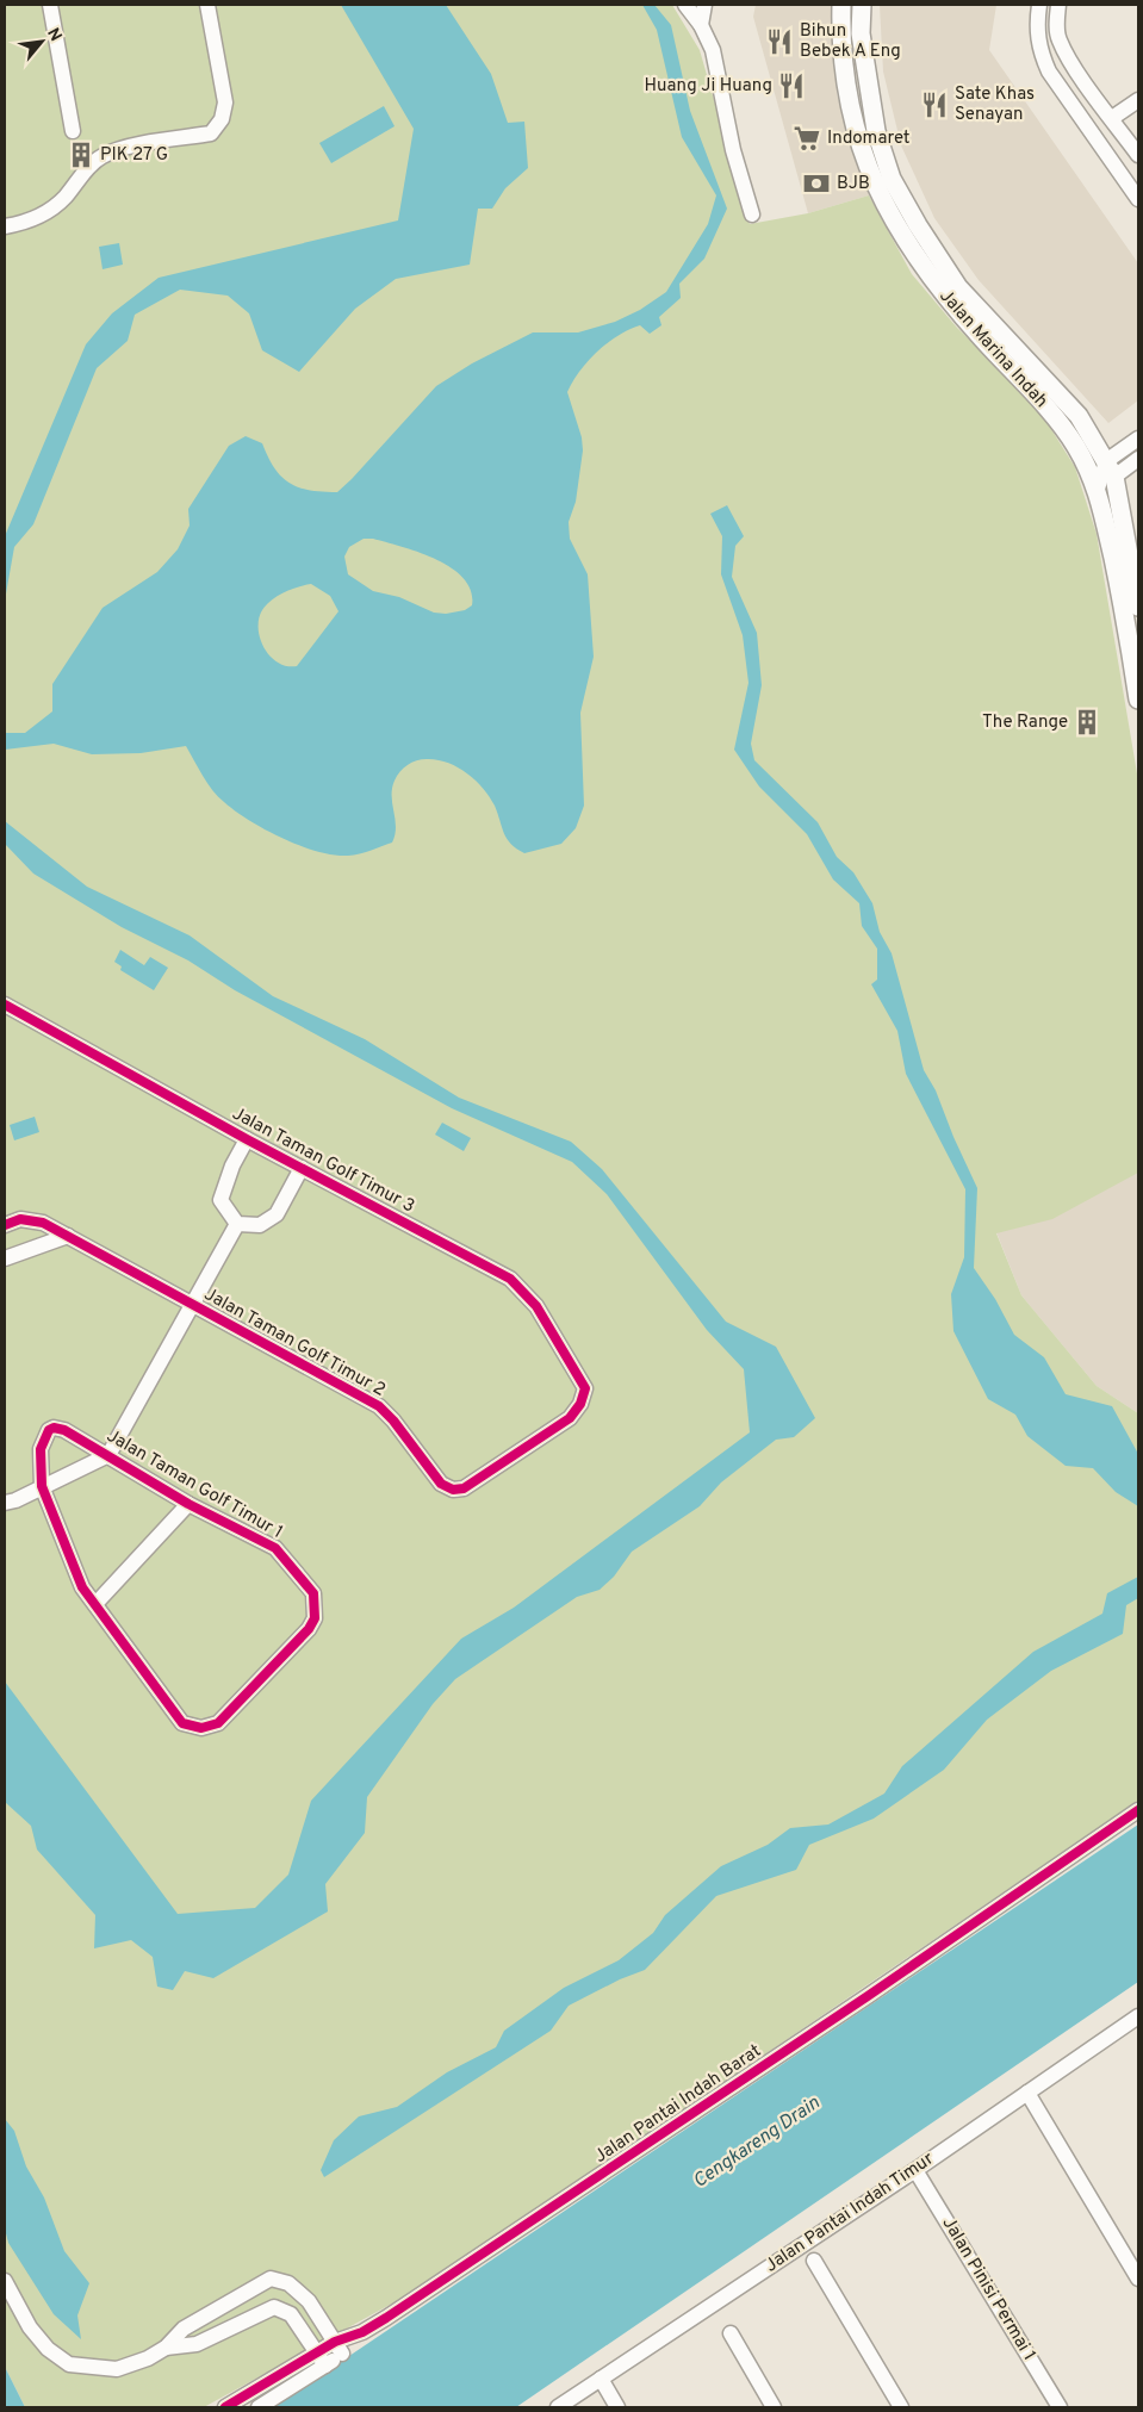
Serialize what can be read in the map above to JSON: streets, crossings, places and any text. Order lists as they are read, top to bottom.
{
  "streets": {
    "main road": ["Jalan Marina Indah"],
    "street": [
      "Jalan Taman Golf Timur 3",
      "Jalan Taman Golf Timur 2",
      "Jalan Taman Golf Timur 1",
      "Jalan Pantai Indah Barat",
      "Jalan Pantai Indah Timur",
      "Jalan Pinisi Permai 1"
    ]
  },
  "crossings": [
    ["Jalan Taman Golf Timur 3", "Jalan Taman Golf Timur 2"],
    ["Jalan Pantai Indah Timur", "Jalan Pinisi Permai 1"]
  ],
  "water": ["Cengkareng Drain"],
  "places": {
    "restaurant": ["Bihun Bebek A Eng", "Huang Ji Huang", "Sate Khas Senayan"],
    "supermarket": ["Indomaret"],
    "building": ["PIK 27 G", "The Range"],
    "bank": ["BJB"]
  },
  "north": "top right"
}
